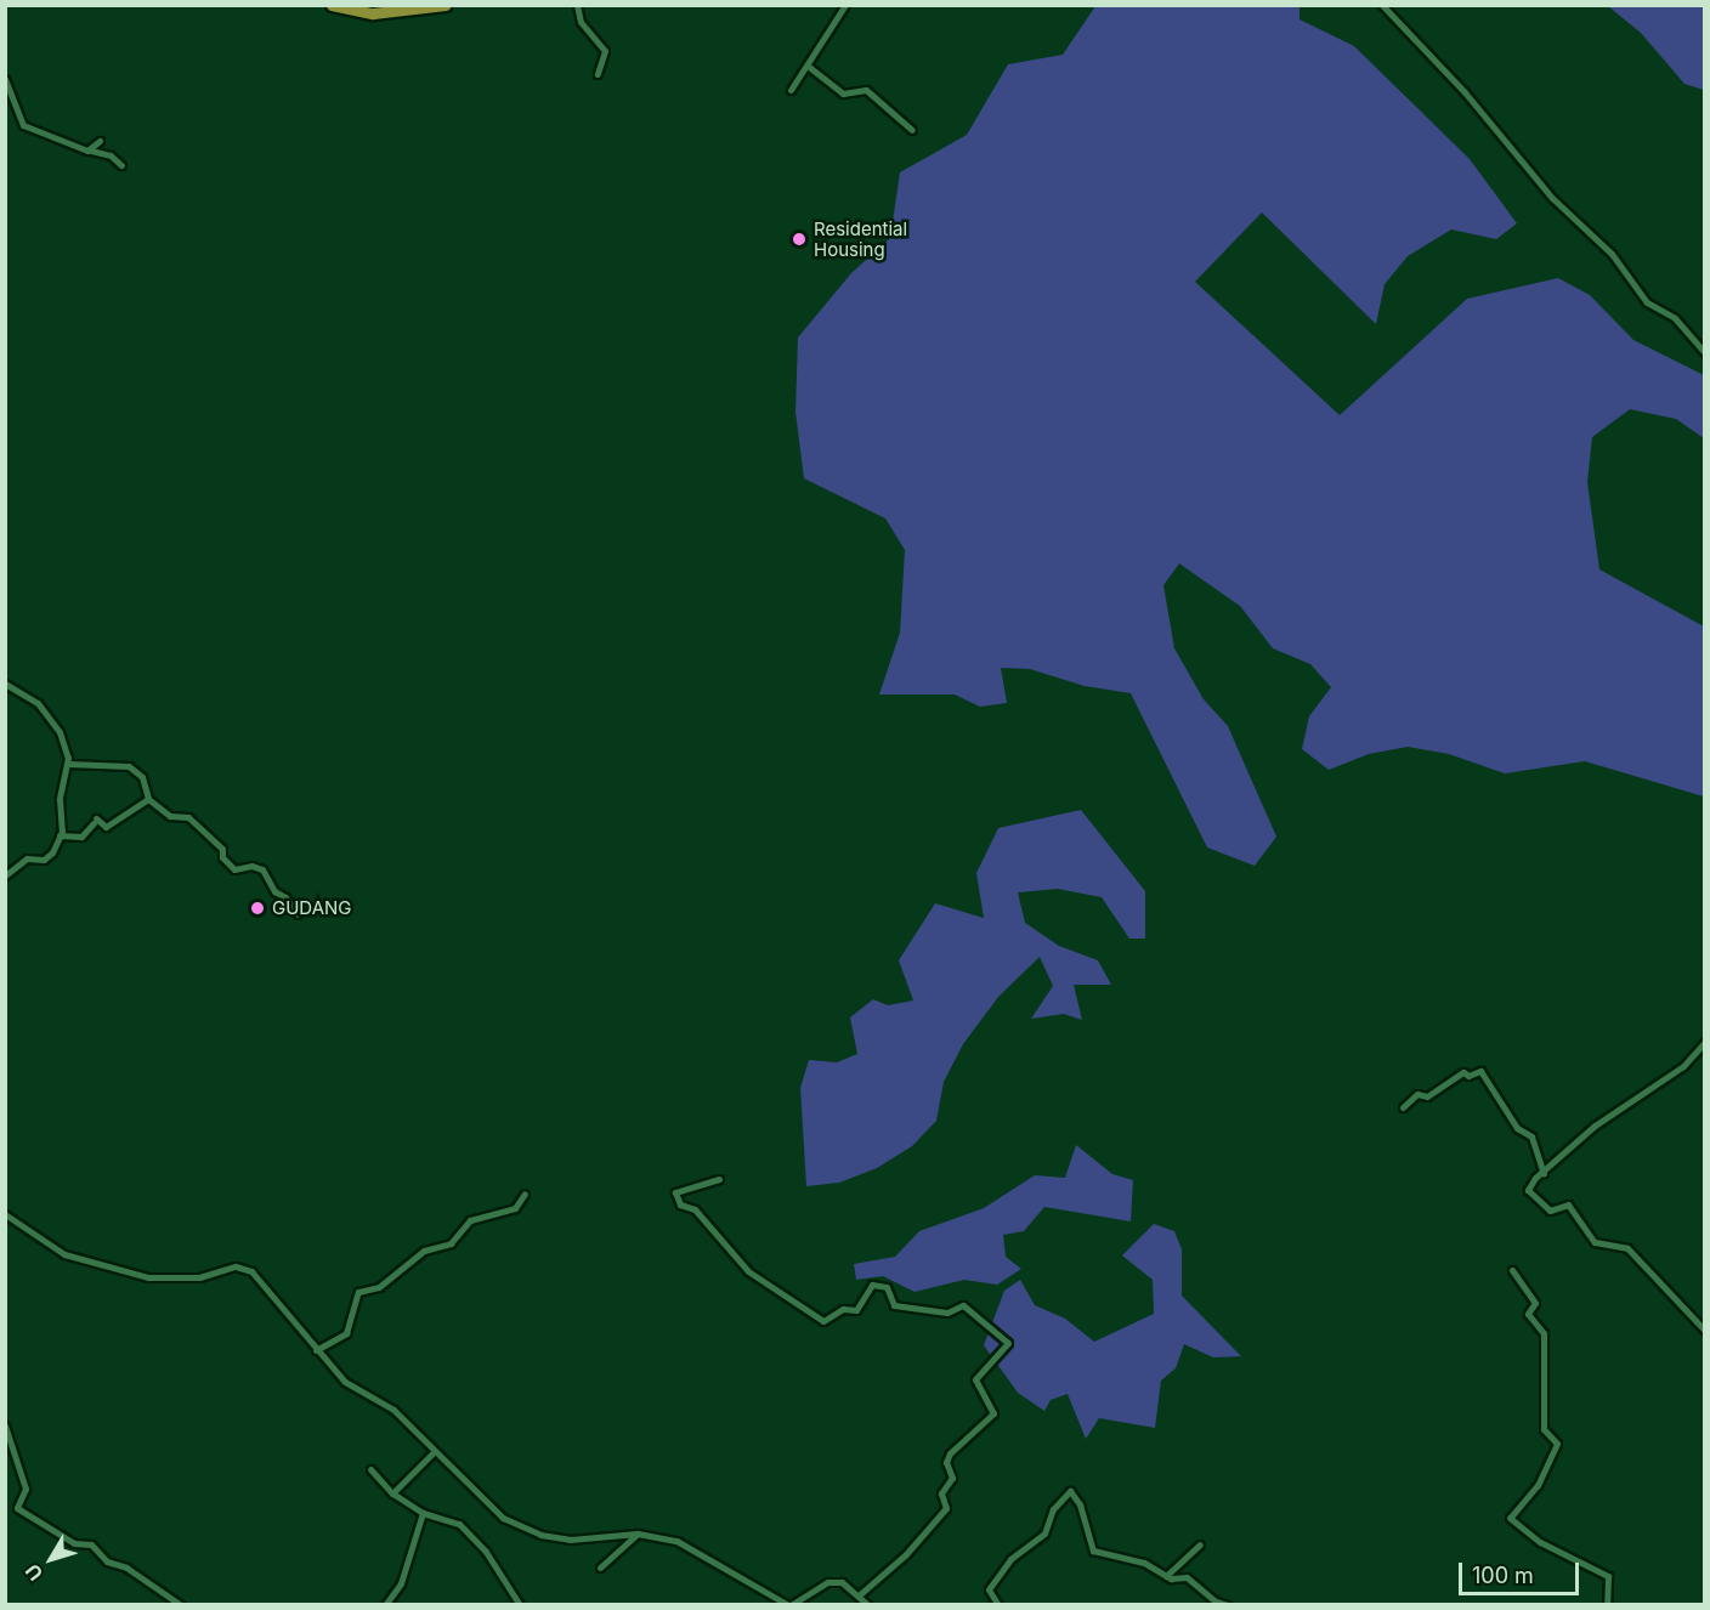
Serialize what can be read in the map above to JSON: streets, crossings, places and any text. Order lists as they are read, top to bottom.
{
  "places": ["Residential Housing", "GUDANG"],
  "scale_bar": "100 m",
  "north": "bottom left"
}
